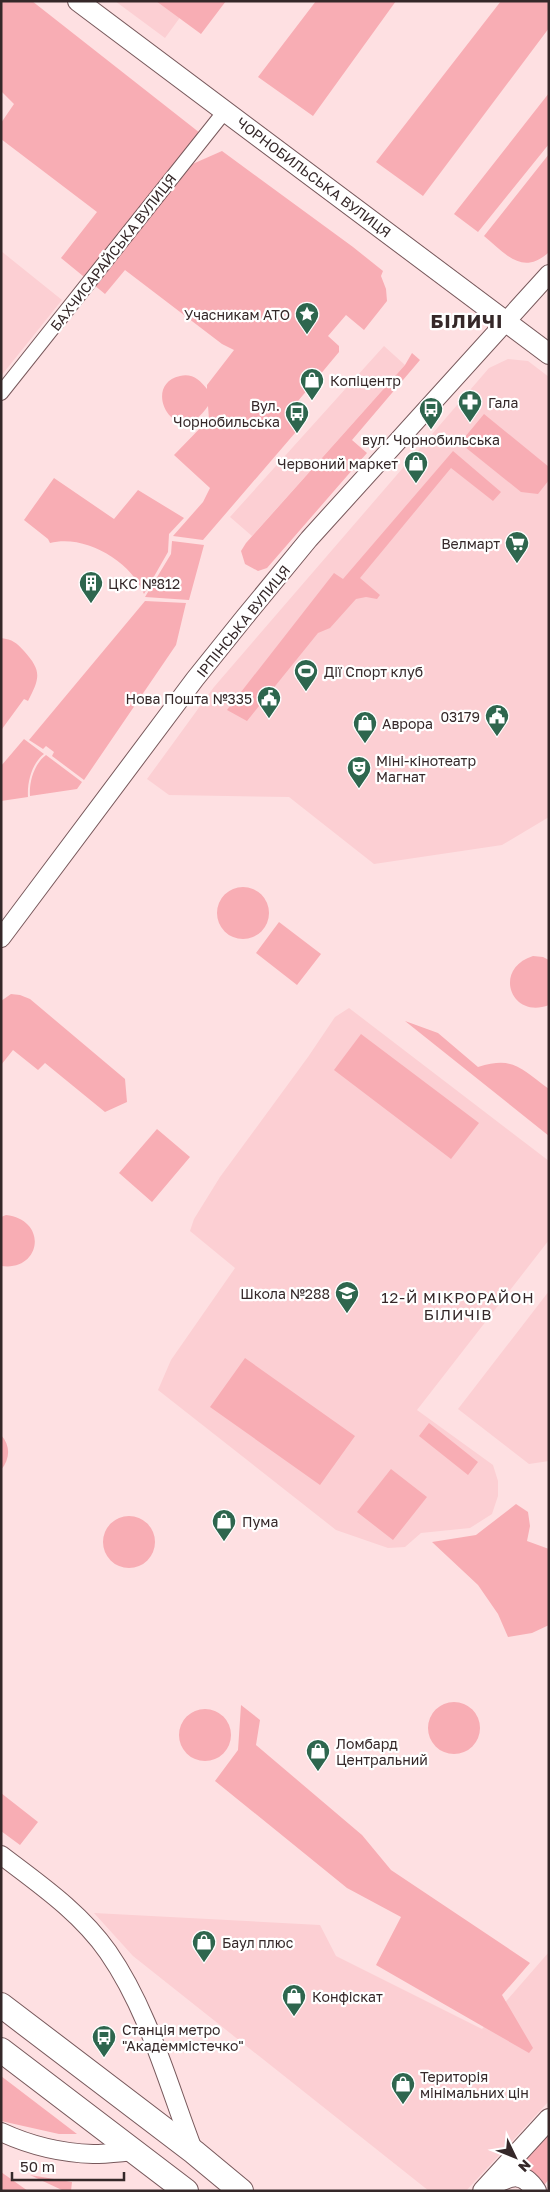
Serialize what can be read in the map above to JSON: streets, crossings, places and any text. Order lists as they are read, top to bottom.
{
  "streets": {
    "main road": ["ЧОРНОБИЛЬСЬКА ВУЛИЦЯ"],
    "street": ["БАХЧИСАРАЙСЬКА ВУЛИЦЯ", "ІРПІНСЬКА ВУЛИЦЯ"]
  },
  "crossings": [
    ["ЧОРНОБИЛЬСЬКА ВУЛИЦЯ", "БАХЧИСАРАЙСЬКА ВУЛИЦЯ"],
    ["ЧОРНОБИЛЬСЬКА ВУЛИЦЯ", "ІРПІНСЬКА ВУЛИЦЯ"]
  ],
  "districts": ["БІЛИЧІ", "12-Й МІКРОРАЙОН БІЛИЧІВ"],
  "places": {
    "place": ["Учасникам АТО"],
    "shop": [
      "Копіцентр",
      "Червоний маркет",
      "Аврора",
      "Пума",
      "Ломбард Центральний",
      "Баул плюс",
      "Конфіскат",
      "Територія мінімальних цін"
    ],
    "pharmacy": ["Гала"],
    "bus stop": ["вул. Чорнобильська", "Вул. Чорнобильська", "Станція метро \"Академмістечко\""],
    "supermarket": ["Велмарт"],
    "building": ["ЦКС №812"],
    "sports": ["Дії Спорт клуб"],
    "public building": ["Нова Пошта №335", "03179"],
    "theatre": ["Міні-кінотеатр Магнат"],
    "school or university": ["Школа №288"]
  },
  "scale_bar": "50 m",
  "north": "bottom right"
}
